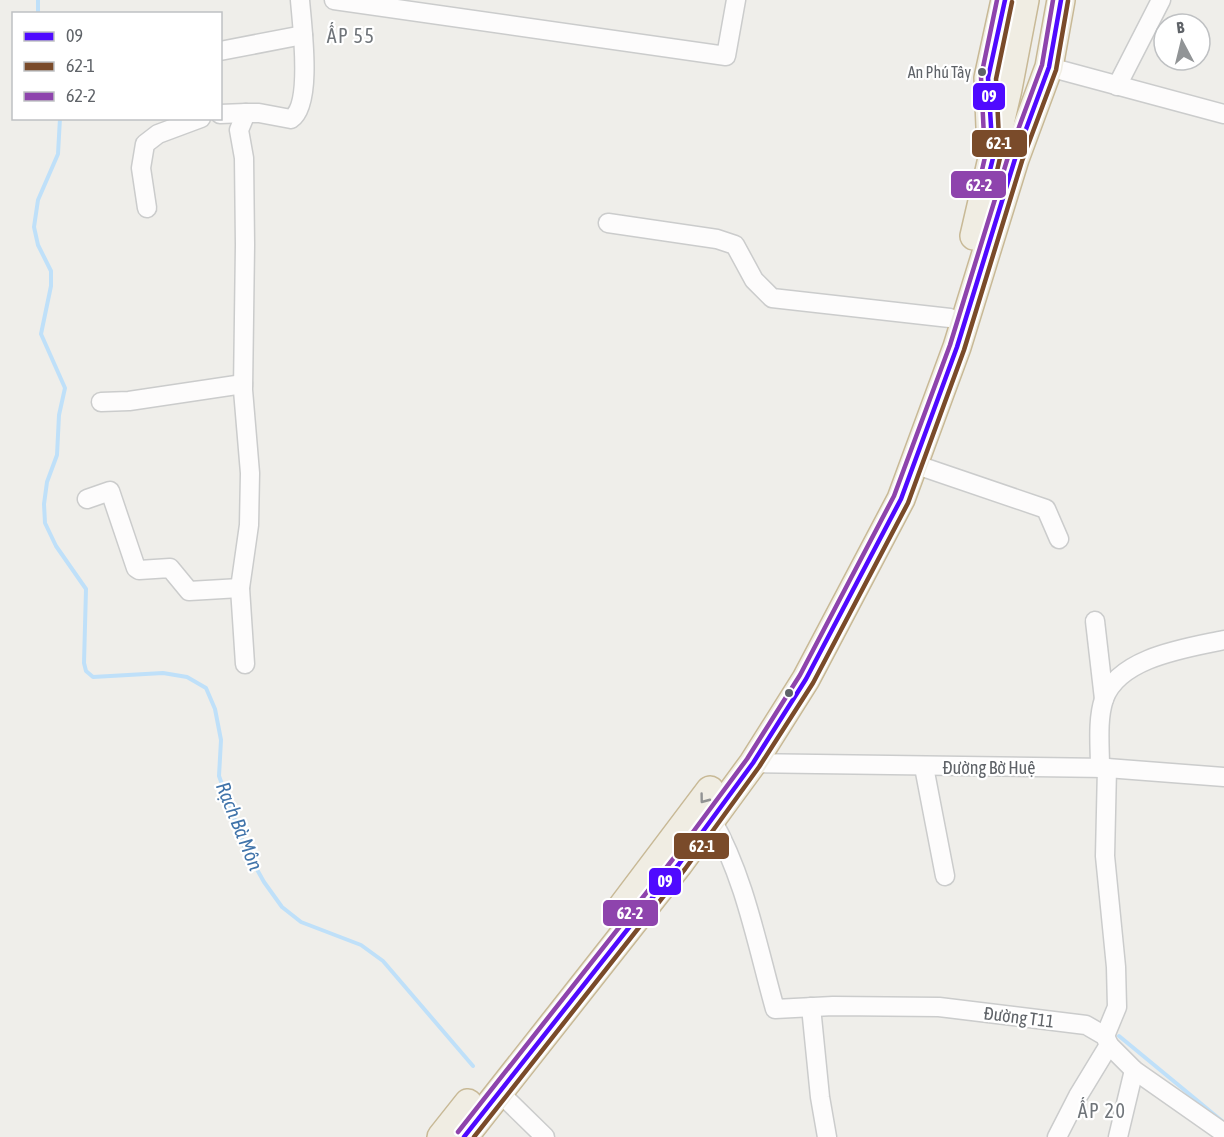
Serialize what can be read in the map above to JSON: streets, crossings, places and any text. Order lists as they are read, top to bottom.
{
  "streets": {
    "street": ["Đường Bờ Huệ", "Đường T11"]
  },
  "districts": ["ẤP 55", "ẤP 20"],
  "water": ["Rạch Bà Môn"],
  "places": ["An Phú Tây"],
  "lines": ["transit line 09", "transit line 62-2", "transit line 62-1"],
  "legend": ["09", "62-1", "62-2"],
  "north": "top"
}
